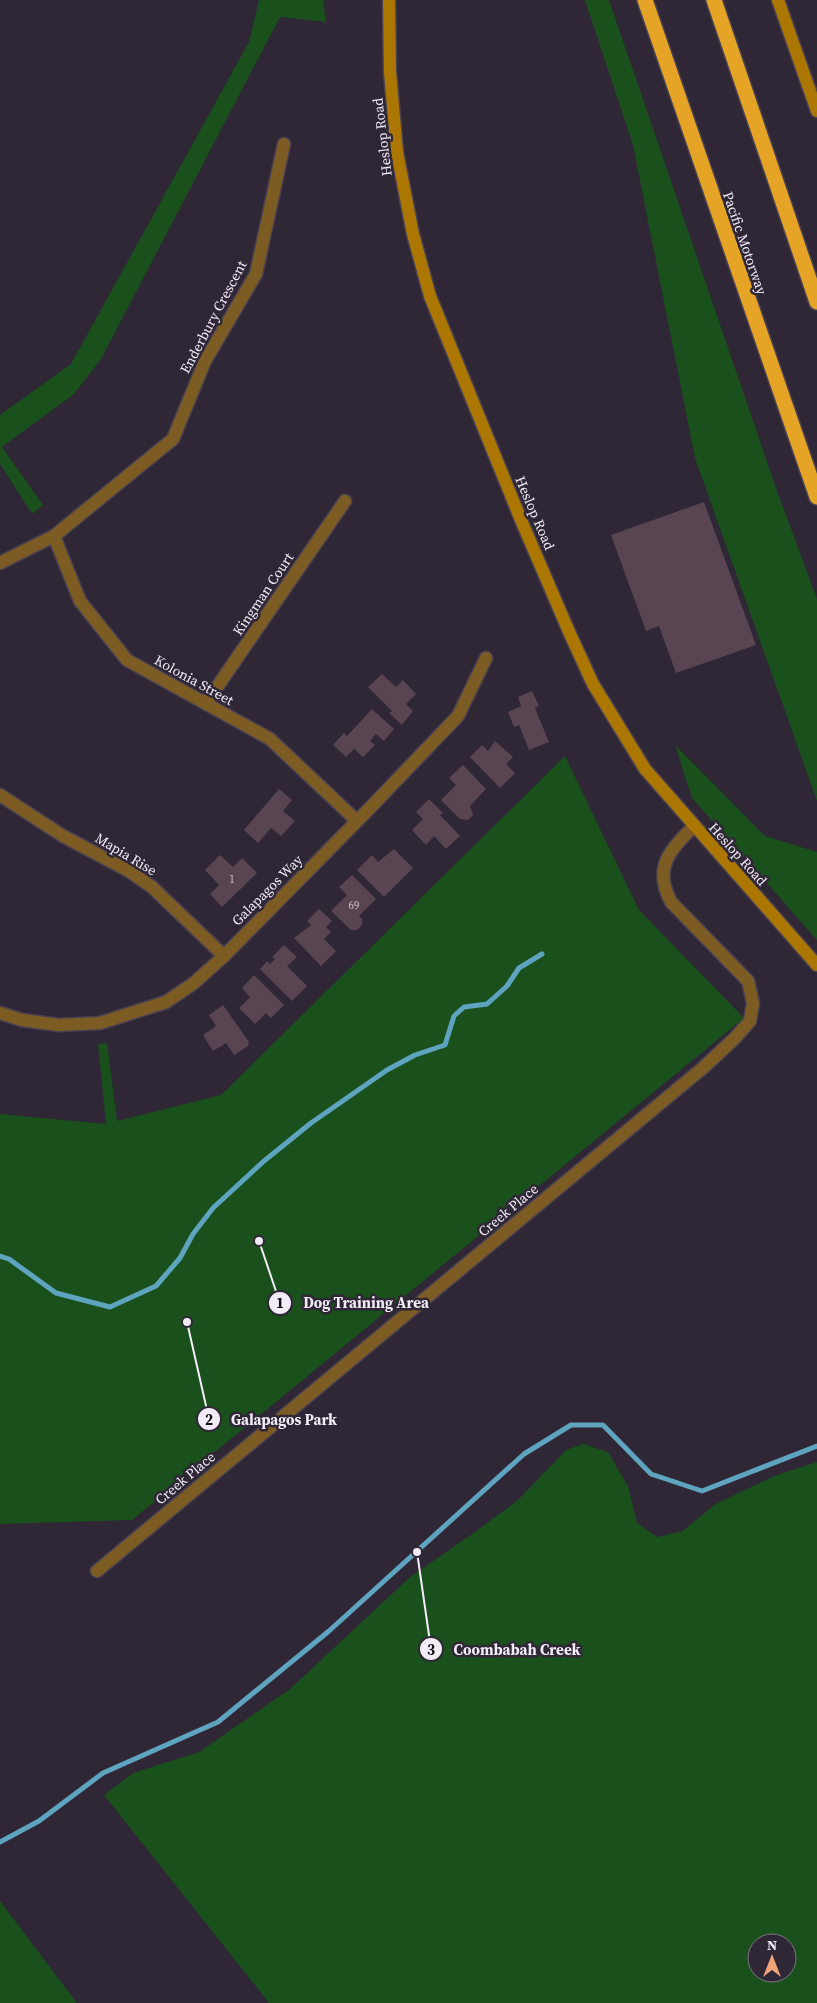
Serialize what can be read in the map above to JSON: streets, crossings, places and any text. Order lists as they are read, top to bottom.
{
  "streets": {
    "highway": ["Pacific Motorway"],
    "street": [
      "Heslop Road",
      "Enderbury Crescent",
      "Kingman Court",
      "Kolonia Street",
      "Mapia Rise",
      "Galapagos Way",
      "Creek Place"
    ]
  },
  "crossings": [
    ["Heslop Road", "Creek Place"],
    ["Enderbury Crescent", "Kolonia Street"],
    ["Kingman Court", "Kolonia Street"],
    ["Kolonia Street", "Galapagos Way"],
    ["Mapia Rise", "Galapagos Way"]
  ],
  "places": ["Dog Training Area", "Galapagos Park", "Coombabah Creek"],
  "house_numbers": ["1", "69"],
  "north": "top"
}
